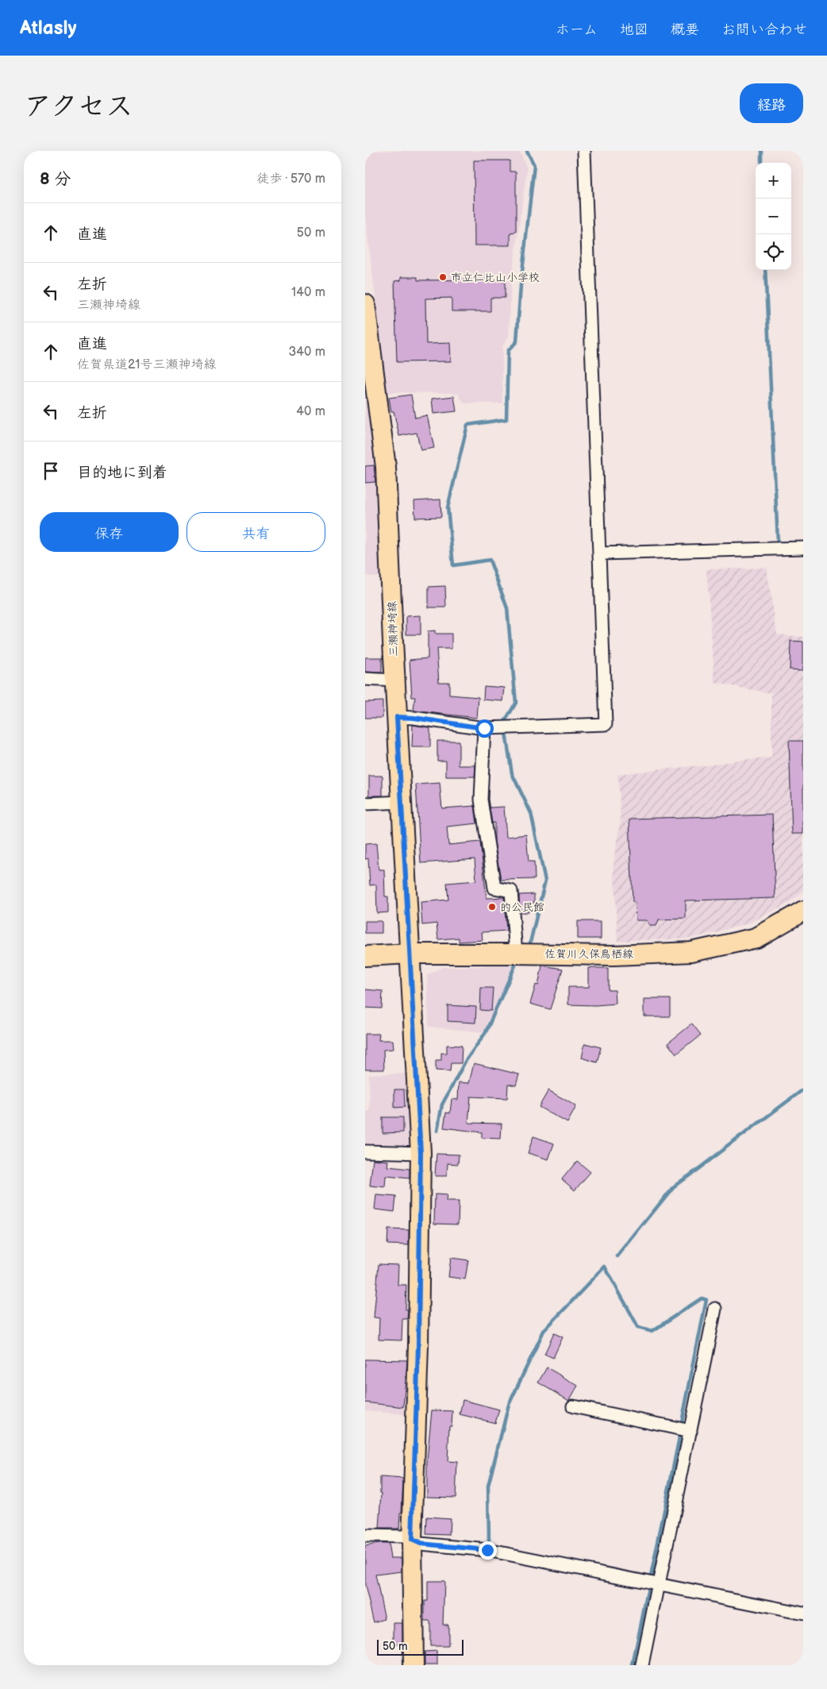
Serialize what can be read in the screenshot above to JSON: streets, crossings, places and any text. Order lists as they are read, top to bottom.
{
  "streets": {
    "main road": ["三瀬神埼線", "佐賀川久保鳥栖線"]
  },
  "crossings": [
    ["三瀬神埼線", "佐賀川久保鳥栖線"]
  ],
  "places": ["市立仁比山小学校", "的公民館"],
  "scale_bar": "50 m",
  "page": {
    "header": "Atlasly",
    "nav": [
      "ホーム",
      "地図",
      "概要",
      "お問い合わせ"
    ],
    "title": "アクセス",
    "buttons": [
      "経路",
      ["保存", "共有"]
    ],
    "heading": ["8 分", "徒歩 · 570 m"],
    "map_buttons": ["+", "−"],
    "list": [
      ["直進", "50 m"],
      ["左折", "三瀬神埼線", "140 m"],
      ["直進", "佐賀県道21号三瀬神埼線", "340 m"],
      ["左折", "40 m"],
      "目的地に到着"
    ],
    "scale": "50 m"
  }
}
